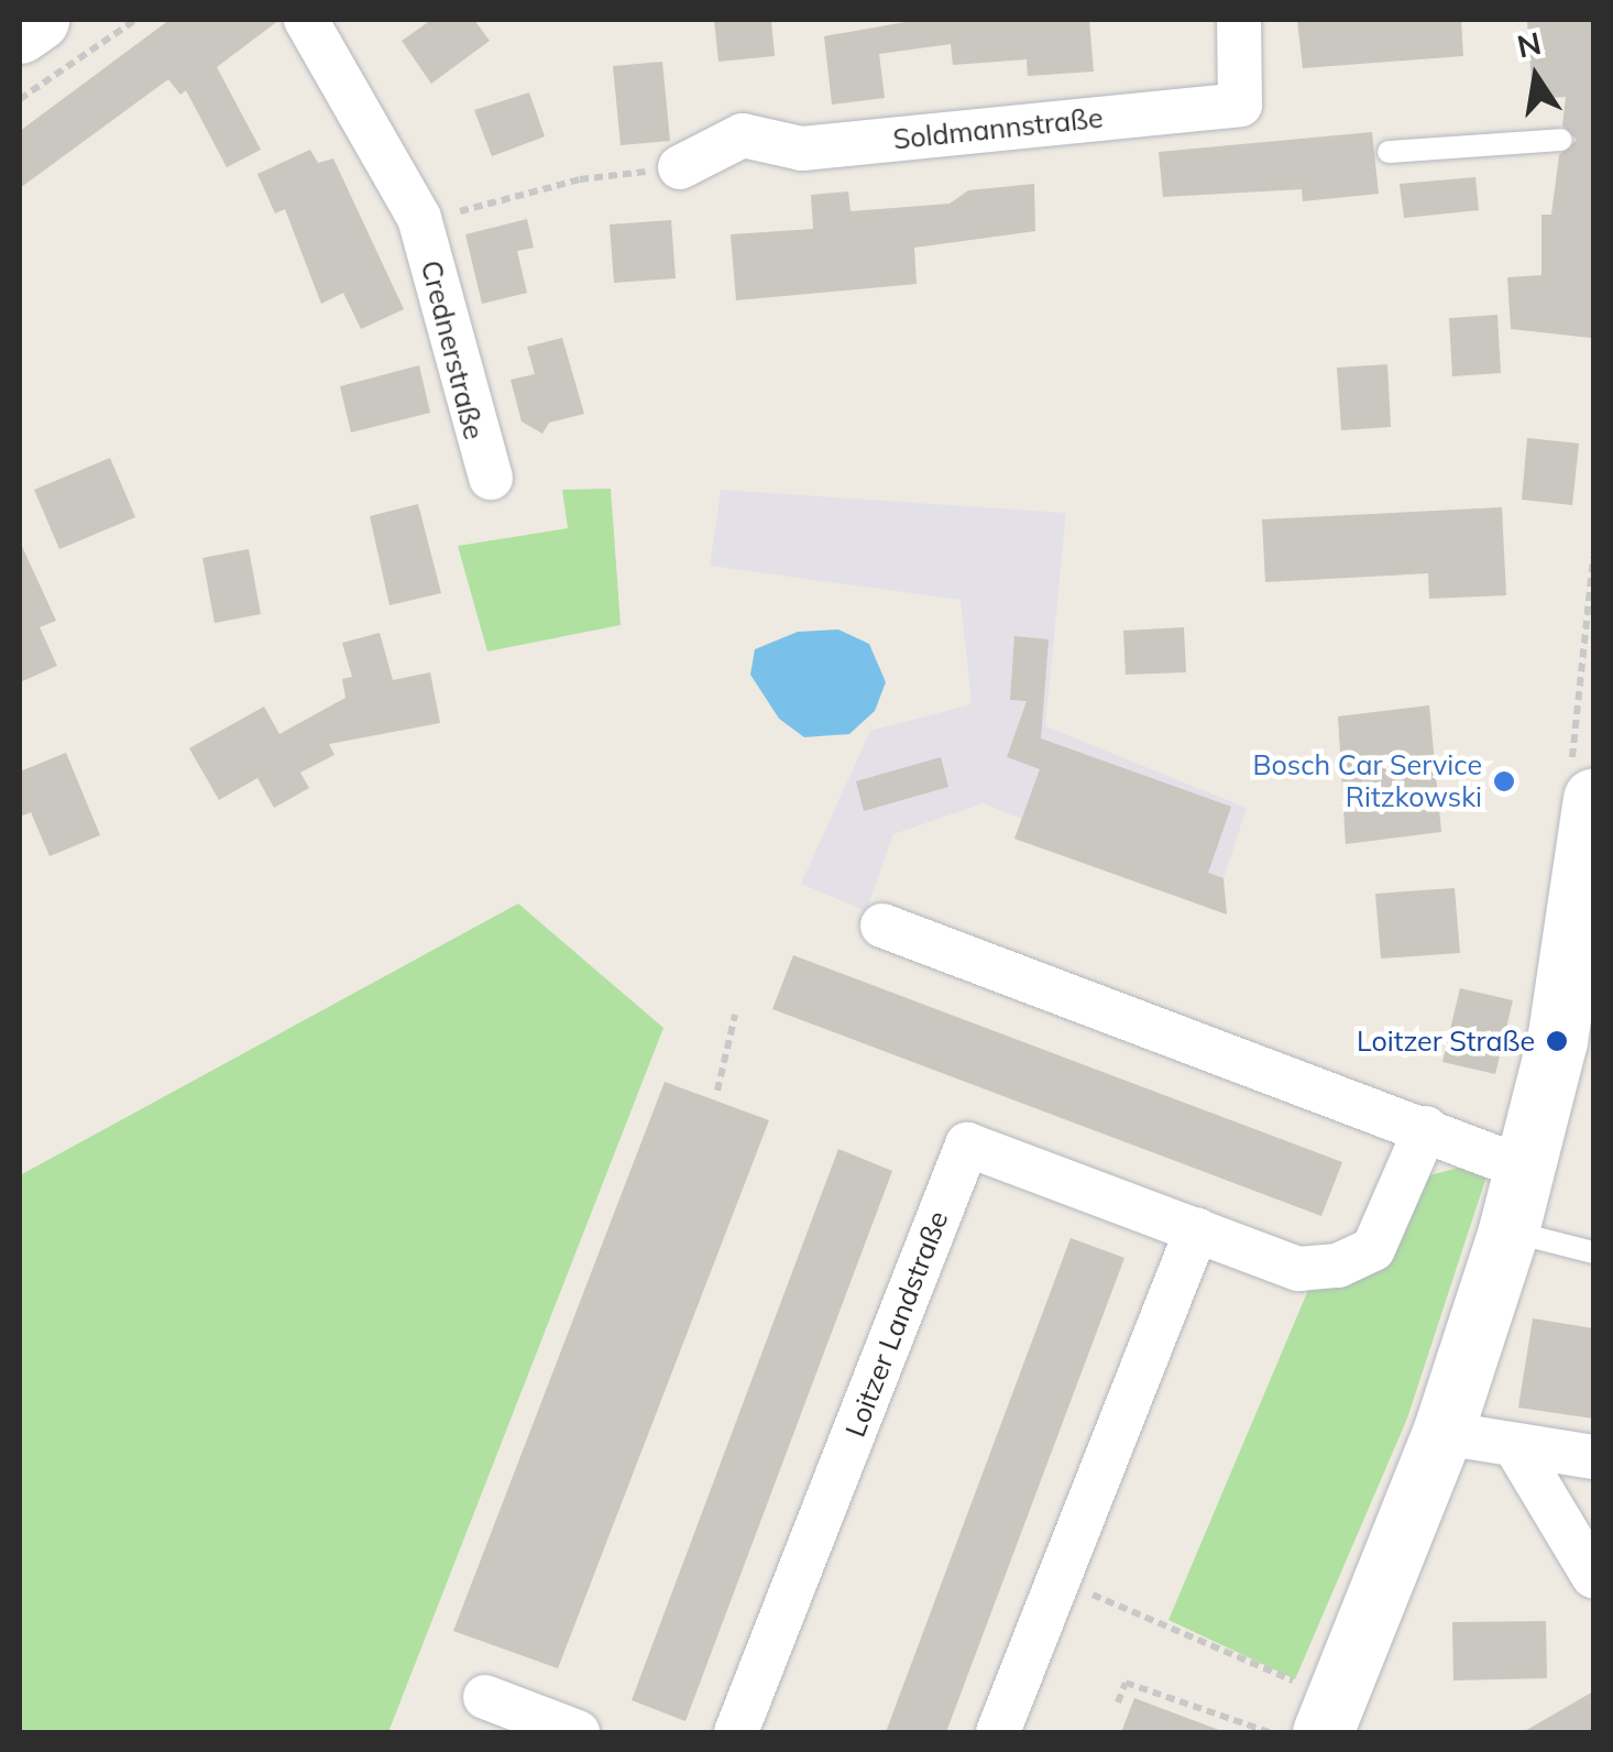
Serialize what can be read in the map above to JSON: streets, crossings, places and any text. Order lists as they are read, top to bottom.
{
  "streets": {
    "street": ["Soldmannstraße", "Crednerstraße", "Loitzer Landstraße"]
  },
  "places": ["Bosch Car Service Ritzkowski", "Loitzer Straße"],
  "north": "top"
}
